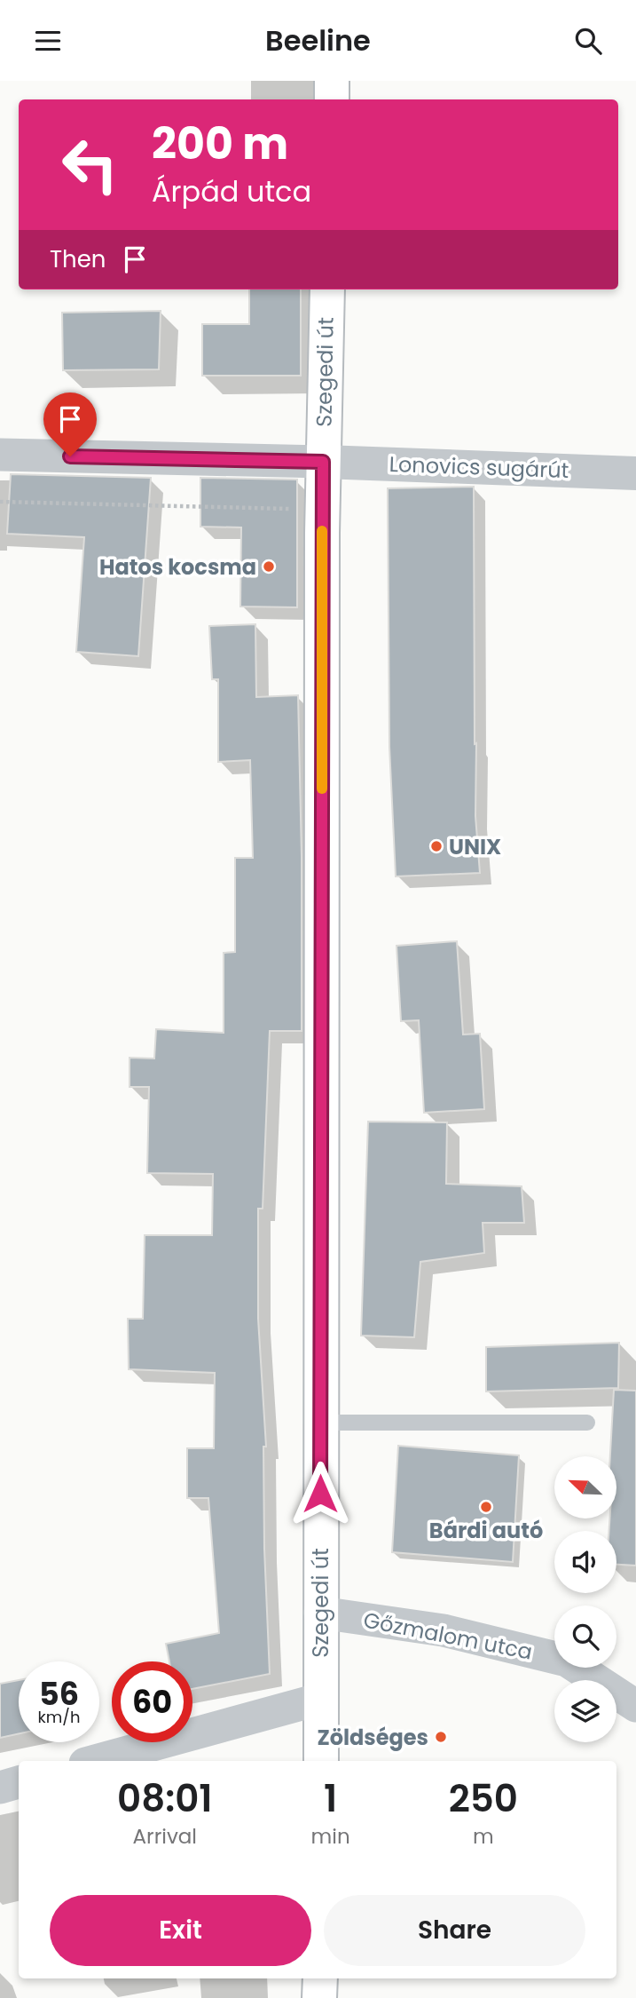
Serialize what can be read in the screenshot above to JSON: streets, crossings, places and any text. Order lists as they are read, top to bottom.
{
  "streets": {
    "main road": ["Szegedi út"],
    "street": ["Lonovics sugárút", "Gőzmalom utca"]
  },
  "crossings": [
    ["Szegedi út", "Lonovics sugárút"],
    ["Szegedi út", "Gőzmalom utca"]
  ],
  "places": [
    "Hatos kocsma",
    "UNIX",
    "Bárdi autó",
    "Zöldséges"
  ],
  "north": "top left",
  "page": {
    "header": "Beeline",
    "turn": ["200 m", "Árpád utca"],
    "then": "Then",
    "speed": "56 km/h",
    "limit": "60",
    "eta": [
      "08:01",
      "Arrival",
      "1",
      "min",
      "250",
      "m"
    ],
    "buttons": ["Exit", "Share"]
  }
}
